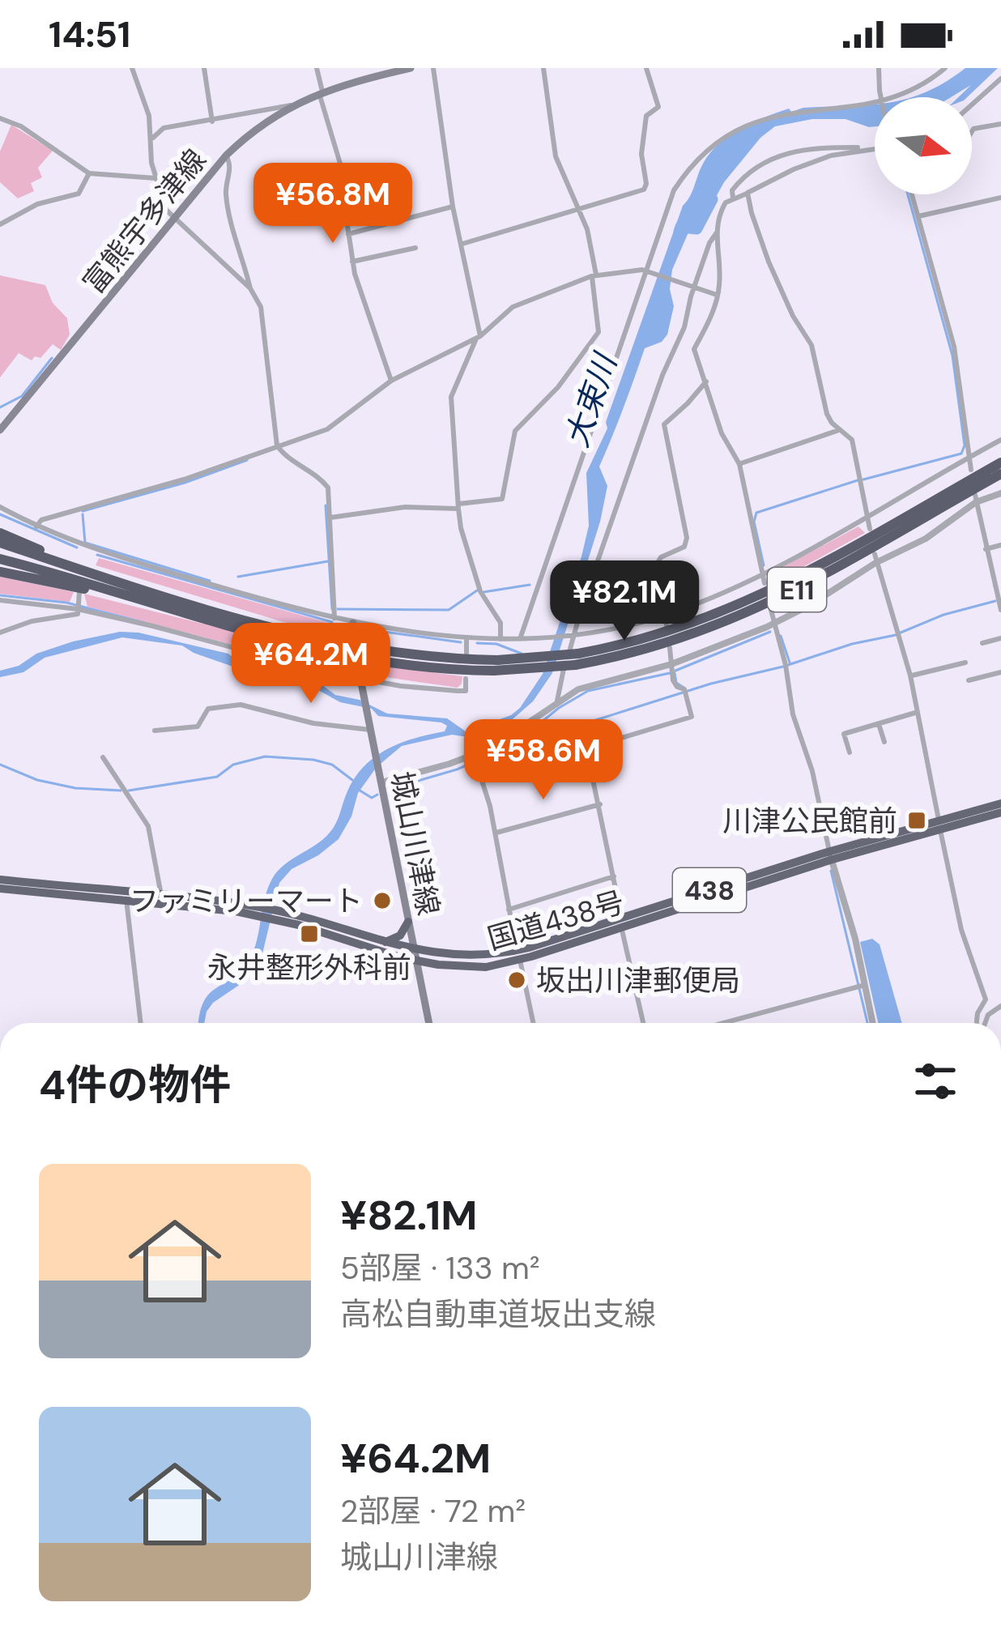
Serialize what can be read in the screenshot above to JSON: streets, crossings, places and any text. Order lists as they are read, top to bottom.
{
  "streets": {
    "highway": ["E11", "438", "国道438号"],
    "main road": ["富熊宇多津線", "城山川津線"]
  },
  "crossings": [
    ["城山川津線", "国道438号"]
  ],
  "water": ["大束川"],
  "places": {
    "transit": ["川津公民館前", "永井整形外科前"],
    "other": ["ファミリーマート", "坂出川津郵便局"]
  },
  "north": "right",
  "page": {
    "status": "14:51",
    "price": [
      "¥56.8M",
      "¥82.1M",
      "¥64.2M",
      "¥58.6M"
    ],
    "heading": "4件の物件",
    "list": [
      {
        "name": "¥82.1M",
        "note": "5部屋 · 133 m² · 高松自動車道坂出支線"
      },
      {
        "name": "¥64.2M",
        "note": "2部屋 · 72 m² · 城山川津線"
      }
    ]
  }
}
